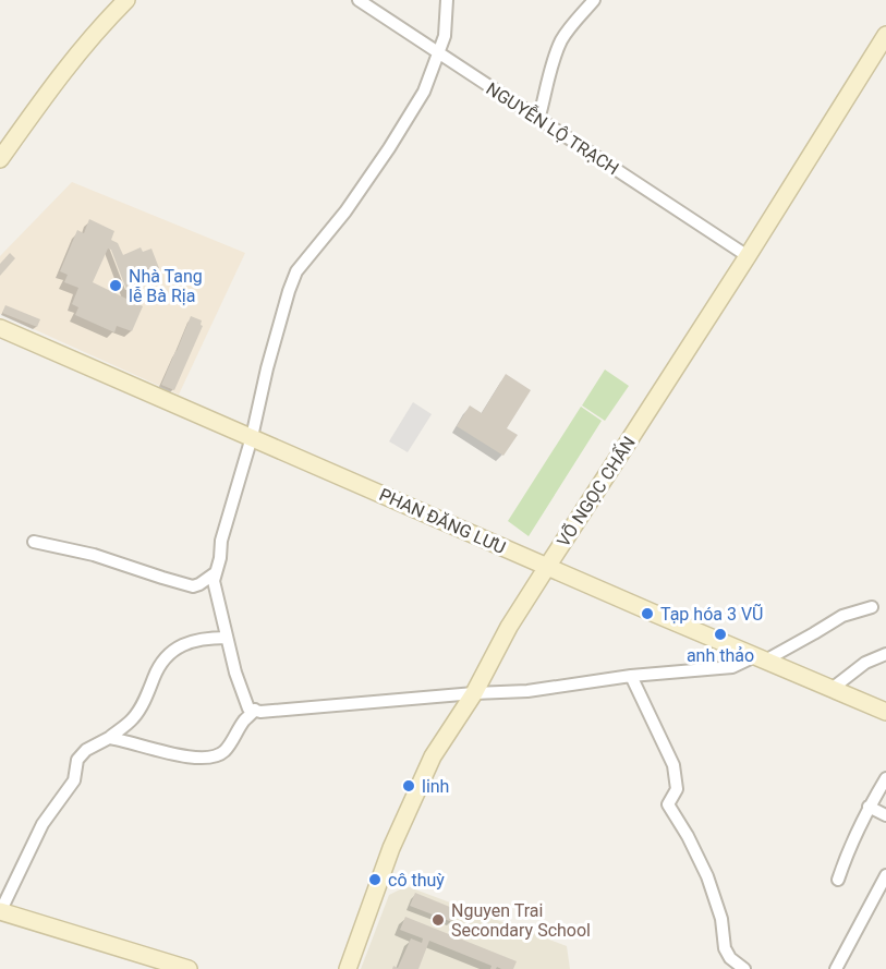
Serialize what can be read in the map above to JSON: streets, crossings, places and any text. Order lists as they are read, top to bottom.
{
  "streets": {
    "street": ["NGUYỄN LỘ TRẠCH", "VÕ NGỌC CHẤN", "PHAN ĐĂNG LƯU"]
  },
  "crossings": [
    ["NGUYỄN LỘ TRẠCH", "VÕ NGỌC CHẤN"],
    ["VÕ NGỌC CHẤN", "PHAN ĐĂNG LƯU"]
  ],
  "places": [
    "Nhà Tang lễ Bà Rịa",
    "Tạp hóa 3 VŨ",
    "anh thảo",
    "linh",
    "cô thuỳ",
    "Nguyen Trai Secondary School"
  ]
}
